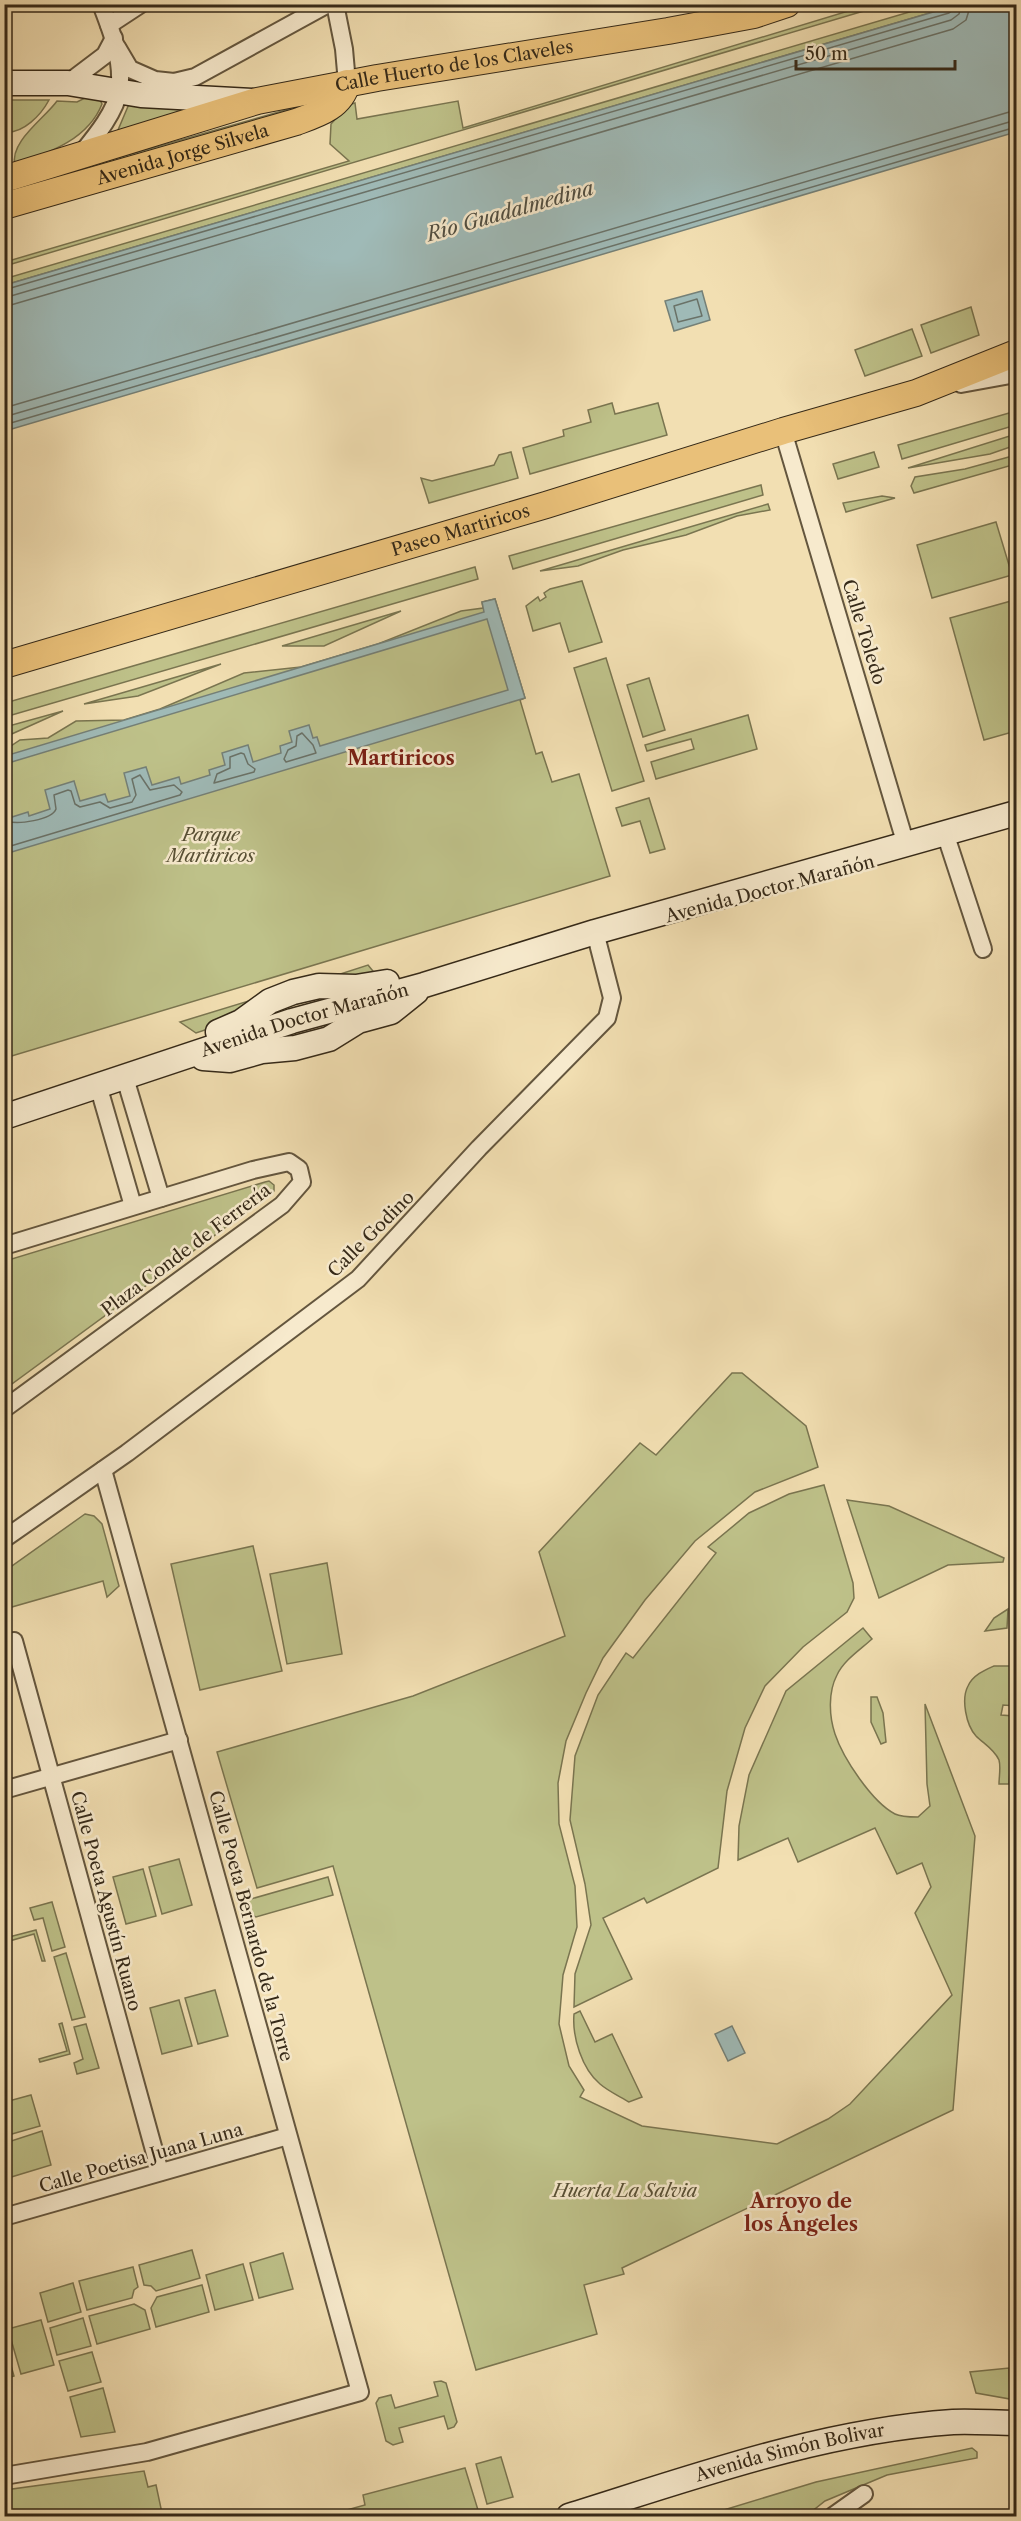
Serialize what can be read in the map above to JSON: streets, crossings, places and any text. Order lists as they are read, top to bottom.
{
  "streets": {
    "main road": [
      "Calle Huerto de los Claveles",
      "Avenida Jorge Silvela",
      "Paseo Martiricos",
      "Avenida Doctor Marañón",
      "Avenida Simón Bolivar"
    ],
    "street": [
      "Calle Toledo",
      "Calle Godino",
      "Plaza Conde de Ferrería",
      "Calle Poeta Agustín Ruano",
      "Calle Poeta Bernardo de la Torre",
      "Calle Poetisa Juana Luna"
    ]
  },
  "crossings": [
    ["Calle Huerto de los Claveles", "Avenida Jorge Silvela"],
    ["Paseo Martiricos", "Calle Toledo"],
    ["Calle Toledo", "Avenida Doctor Marañón"],
    ["Avenida Doctor Marañón", "Calle Godino"],
    ["Calle Godino", "Calle Poeta Bernardo de la Torre"],
    ["Calle Poeta Agustín Ruano", "Calle Poetisa Juana Luna"],
    ["Calle Poeta Bernardo de la Torre", "Calle Poetisa Juana Luna"]
  ],
  "districts": ["Martiricos", "Arroyo de los Ángeles"],
  "water": ["Río Guadalmedina"],
  "parks": ["Parque Martiricos", "Huerta La Salvia"],
  "scale_bar": "50 m"
}
